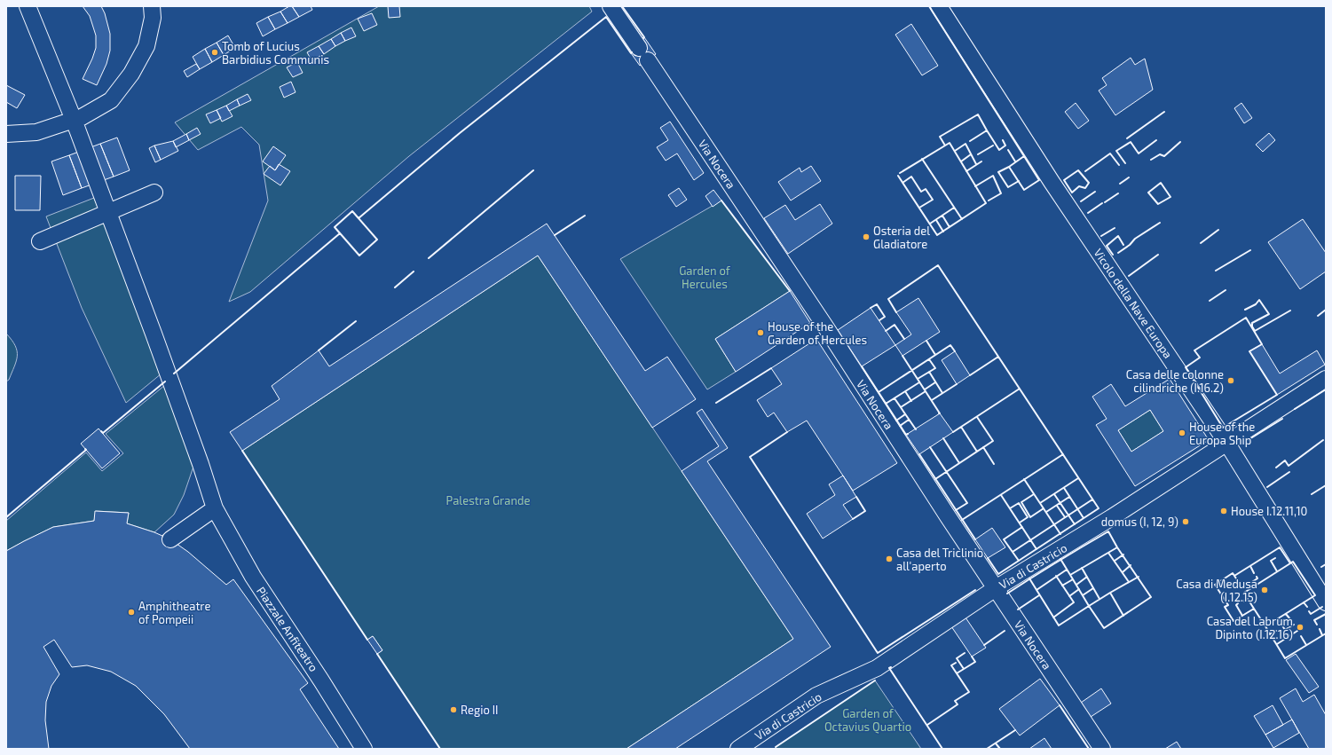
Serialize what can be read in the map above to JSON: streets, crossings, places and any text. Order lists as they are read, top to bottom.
{
  "streets": {
    "street": [
      "Via Nocera",
      "Vicolo della Nave Europa",
      "Via di Castricio",
      "Piazzale Anfiteatro"
    ]
  },
  "crossings": [
    ["Via Nocera", "Via di Castricio"],
    ["Vicolo della Nave Europa", "Via di Castricio"]
  ],
  "parks": ["Garden of Hercules", "Palestra Grande", "Garden of Octavius Quartio"],
  "places": [
    "Tomb of Lucius Barbidius Communis",
    "Osteria del Gladiatore",
    "House of the Garden of Hercules",
    "Casa delle colonne cilindriche (I.16.2)",
    "House of the Europa Ship",
    "House I.12.11,10",
    "domus (I, 12, 9)",
    "Casa del Triclinio all'aperto",
    "Casa di Medusa (I.12.15)",
    "Amphitheatre of Pompeii",
    "Casa del Labrum Dipinto (I.12.16)",
    "Regio II"
  ]
}
